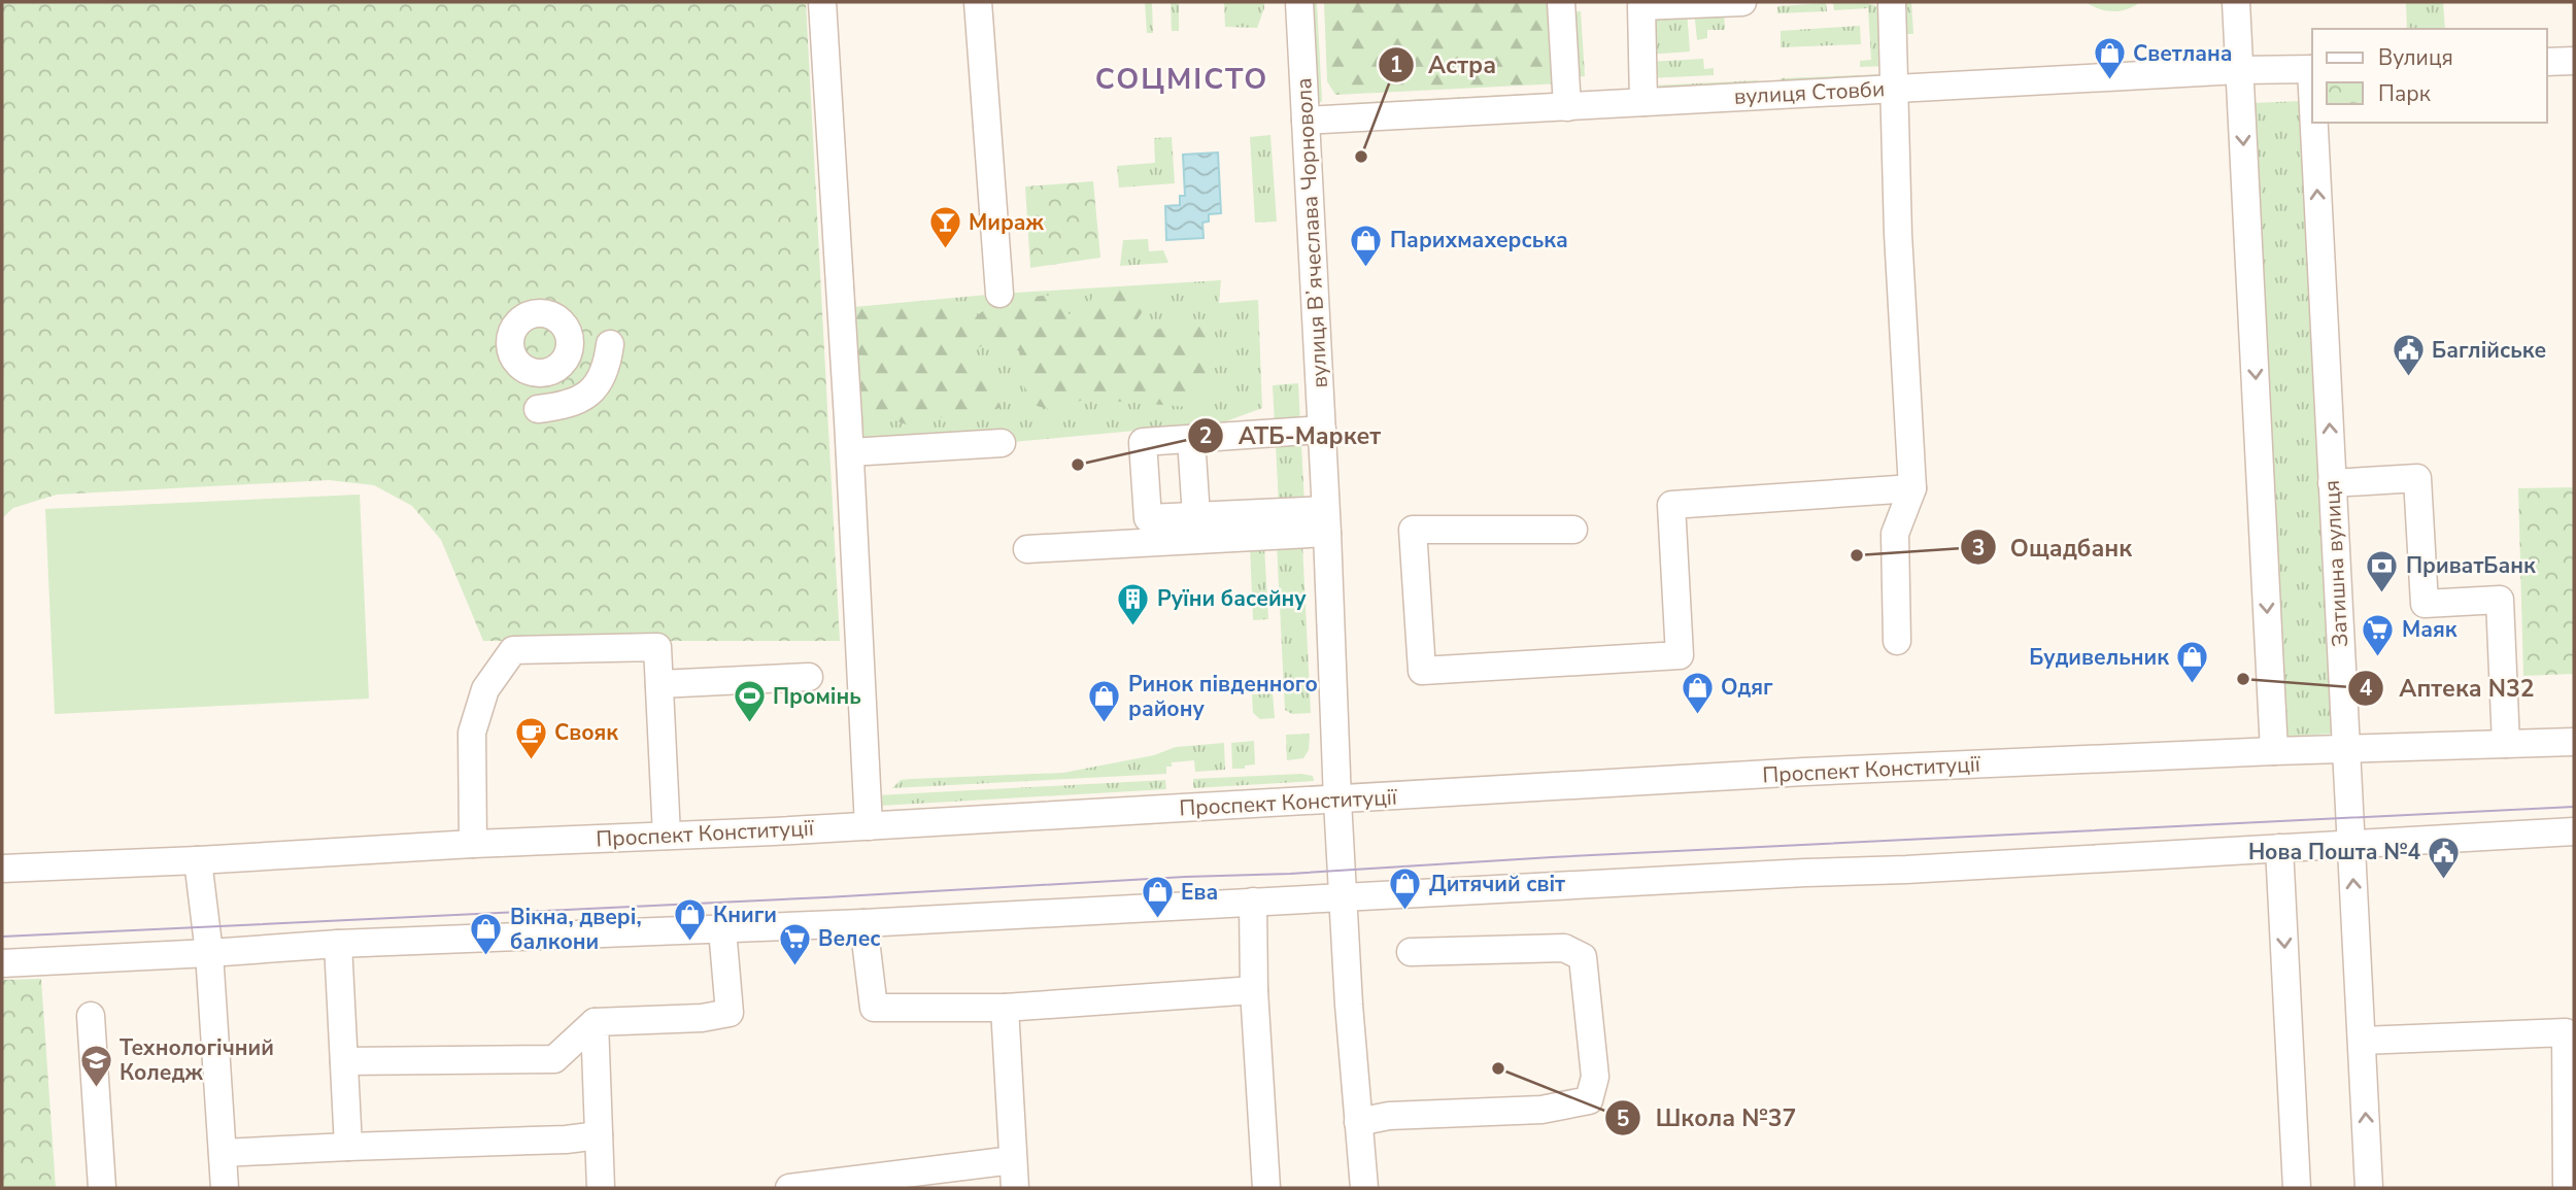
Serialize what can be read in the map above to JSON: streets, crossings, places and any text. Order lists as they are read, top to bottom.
{
  "streets": {
    "street": [
      "вулиця Стовби",
      "вулиця Вʼячеслава Чорновола",
      "Затишна вулиця",
      "Проспект Конституції"
    ]
  },
  "crossings": [
    ["вулиця Стовби", "вулиця Вʼячеслава Чорновола"],
    ["вулиця Вʼячеслава Чорновола", "Проспект Конституції"],
    ["Затишна вулиця", "Проспект Конституції"]
  ],
  "districts": ["СОЦМІСТО"],
  "places": {
    "shop": [
      "Светлана",
      "Парихмахерська",
      "Будивельник",
      "Одяг",
      "Ринок південного району",
      "Дитячий світ",
      "Ева",
      "Книги",
      "Вікна, двері, балкони"
    ],
    "other": [
      "Астра",
      "АТБ-Маркет",
      "Ощадбанк",
      "Аптека N32",
      "Школа №37"
    ],
    "bar": ["Мираж"],
    "public building": ["Баглійське", "Нова Пошта №4"],
    "bank": ["ПриватБанк"],
    "building": ["Руїни басейну"],
    "supermarket": ["Маяк", "Велес"],
    "sports": ["Промінь"],
    "cafe": ["Свояк"],
    "school or university": ["Технологічний Коледж"]
  },
  "legend": ["Вулиця", "Парк"]
}
